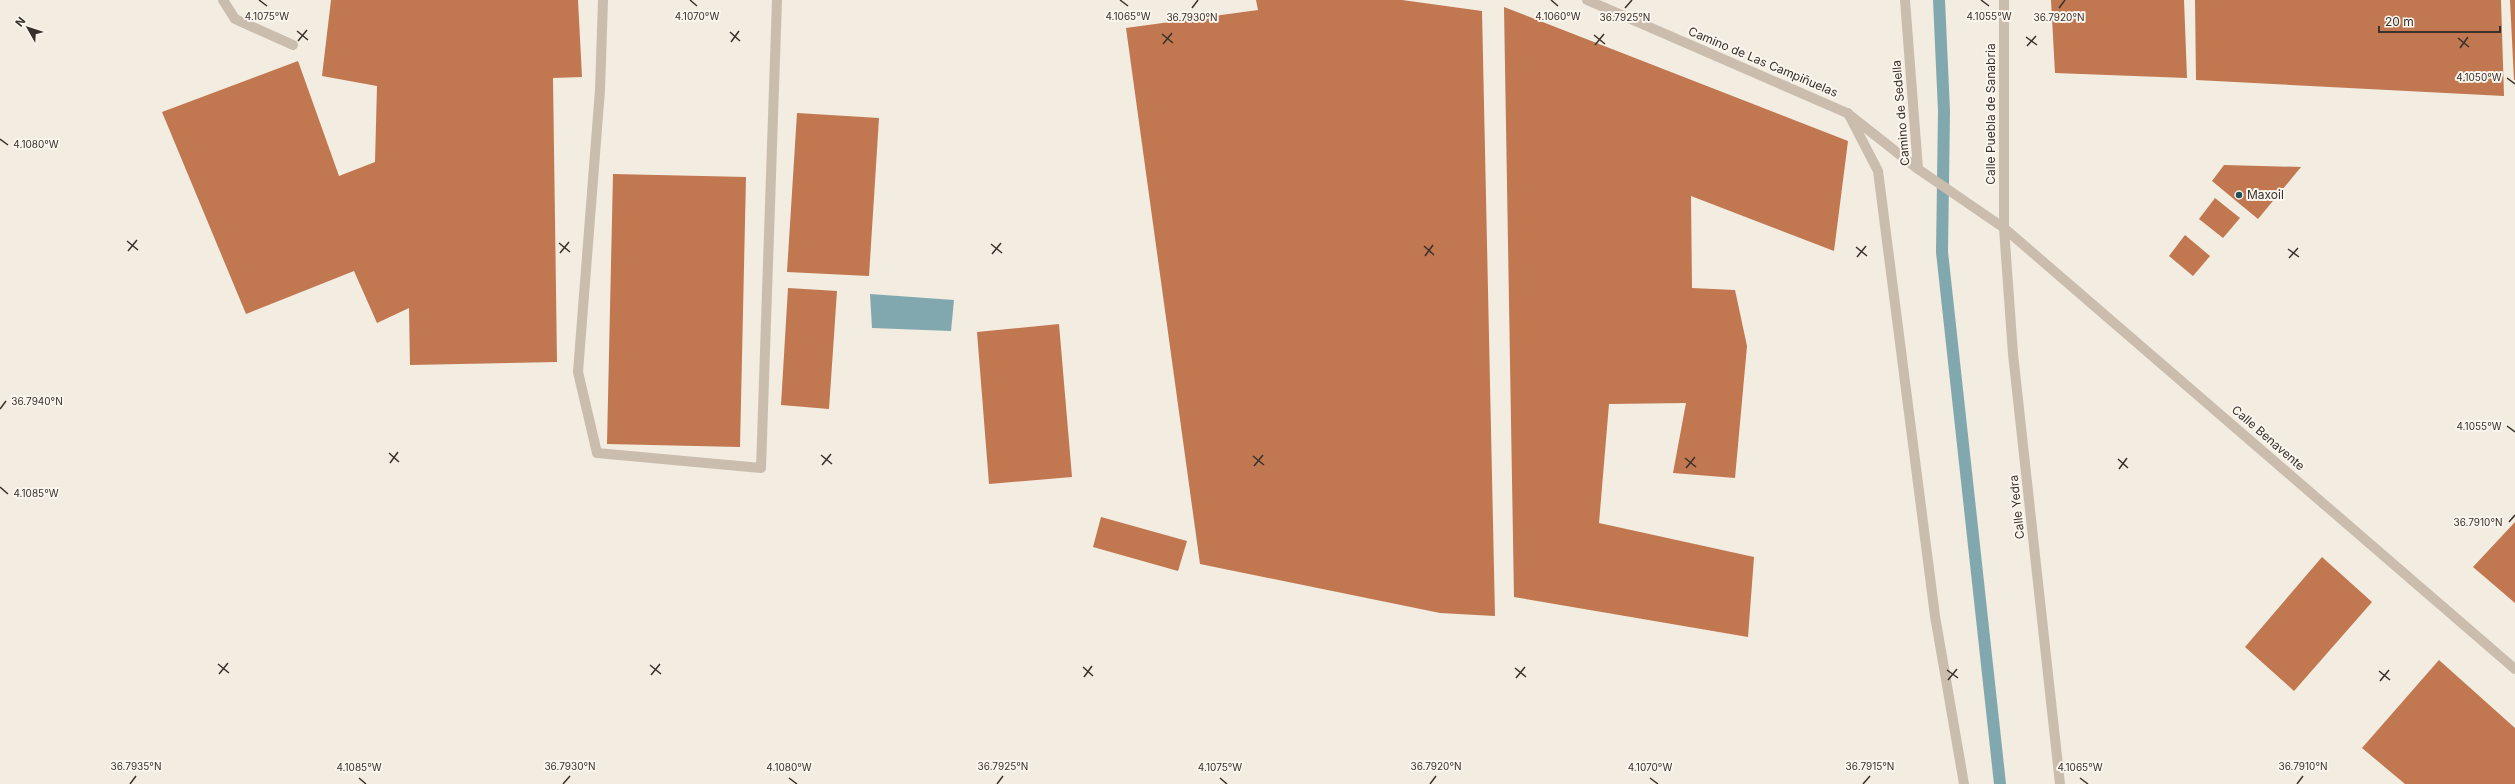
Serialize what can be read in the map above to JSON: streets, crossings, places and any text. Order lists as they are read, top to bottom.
{
  "streets": {
    "street": [
      "Camino de Las Campiñuelas",
      "Camino de Sedella",
      "Calle Puebla de Sanabria",
      "Calle Benavente",
      "Calle Yedra"
    ]
  },
  "crossings": [
    ["Camino de Las Campiñuelas", "Camino de Sedella"],
    ["Camino de Sedella", "Calle Puebla de Sanabria"],
    ["Camino de Sedella", "Calle Benavente"],
    ["Camino de Sedella", "Calle Yedra"],
    ["Calle Puebla de Sanabria", "Calle Benavente"],
    ["Calle Puebla de Sanabria", "Calle Yedra"],
    ["Calle Benavente", "Calle Yedra"]
  ],
  "places": ["Maxoil"],
  "scale_bar": "20 m",
  "north": "top left",
  "coordinates": [
    "4.1075°W",
    "4.1070°W",
    "4.1065°W",
    "4.1060°W",
    "4.1055°W",
    "36.7930°N",
    "36.7925°N",
    "36.7920°N",
    "4.1050°W",
    "4.1080°W",
    "36.7940°N",
    "4.1085°W",
    "36.7910°N",
    "36.7935°N",
    "36.7915°N"
  ]
}
